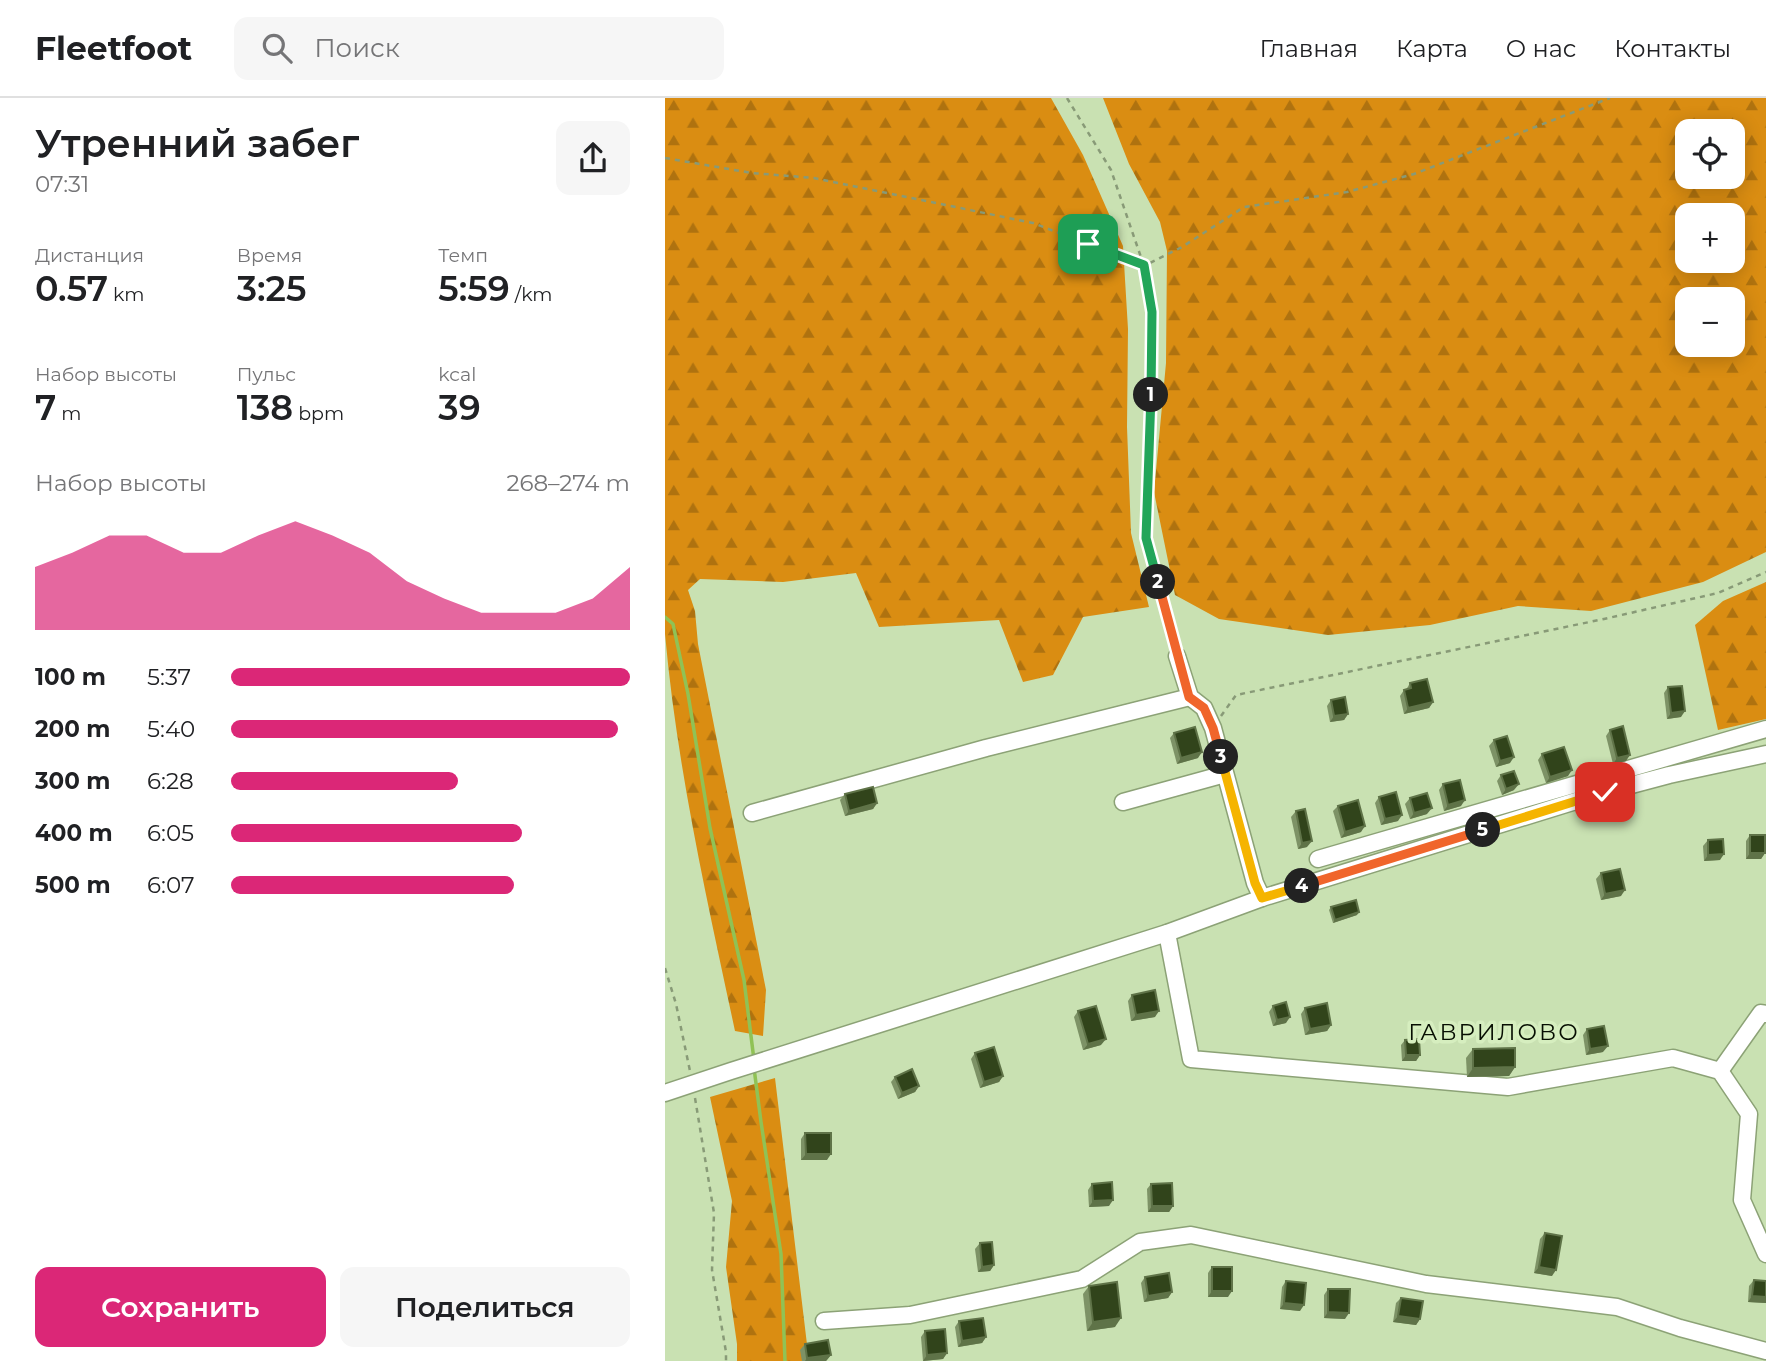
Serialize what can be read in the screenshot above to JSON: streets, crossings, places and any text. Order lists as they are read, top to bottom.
{
  "districts": ["ГАВРИЛОВО"],
  "page": {
    "header": "Fleetfoot",
    "search": "Поиск",
    "nav": [
      "Главная",
      "Карта",
      "О нас",
      "Контакты"
    ],
    "heading": ["Утренний забег", "07:31"],
    "map_buttons": ["+", "−"],
    "stats": [
      ["Дистанция", "0.57 km"],
      ["Время", "3:25"],
      ["Темп", "5:59 /km"],
      ["Набор высоты", "7 m"],
      ["Пульс", "138 bpm"],
      ["kcal", "39"]
    ],
    "pins": [
      "1",
      "2",
      "3",
      "5",
      "4"
    ],
    "chart": ["Набор высоты", "268–274 m"],
    "list": [
      {
        "name": "100 m",
        "note": "5:37"
      },
      {
        "name": "200 m",
        "note": "5:40"
      },
      {
        "name": "300 m",
        "note": "6:28"
      },
      {
        "name": "400 m",
        "note": "6:05"
      },
      {
        "name": "500 m",
        "note": "6:07"
      }
    ],
    "buttons": ["Сохранить", "Поделиться"]
  }
}
